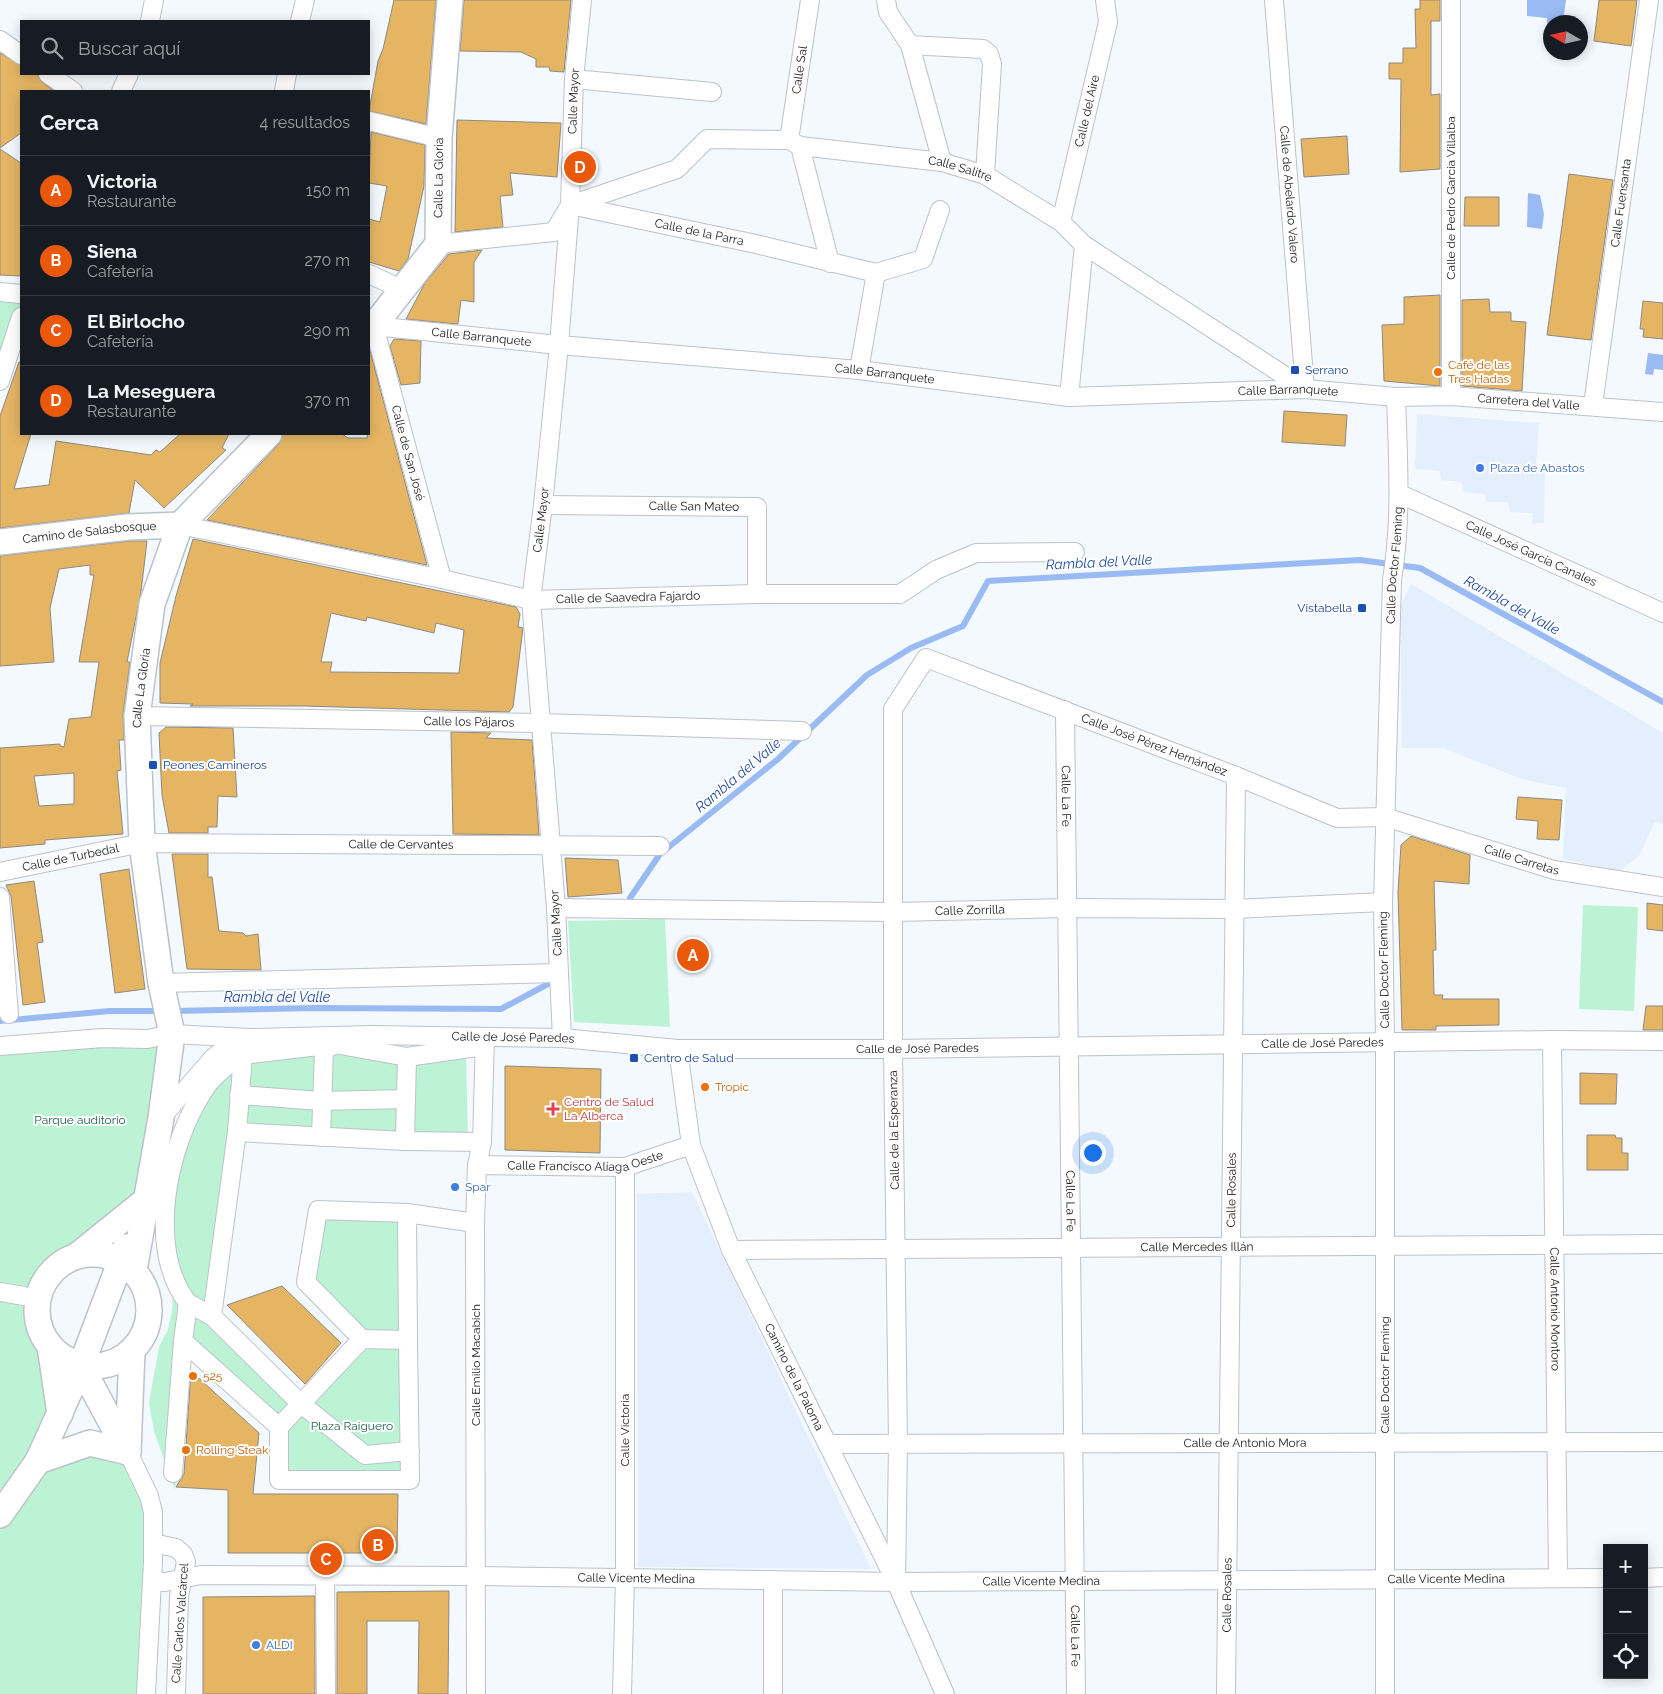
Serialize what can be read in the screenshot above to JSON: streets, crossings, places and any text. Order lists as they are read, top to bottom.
{
  "streets": {
    "main road": ["Calle La Gloria", "Camino de Salasbosque"],
    "street": [
      "Calle Sal",
      "Calle Mayor",
      "Calle del Aire",
      "Calle Salitre",
      "Calle de Abelardo Valero",
      "Calle de Pedro Garcia Villalba",
      "Calle Fuensanta",
      "Calle de la Parra",
      "Calle Barranquete",
      "Carretera del Valle",
      "Calle de San José",
      "Calle San Mateo",
      "Calle José García Canales",
      "Calle Doctor Fleming",
      "Calle de Saavedra Fajardo",
      "Calle los Pájaros",
      "Calle José Pérez Hernández",
      "Calle La Fe",
      "Calle de Cervantes",
      "Calle de Turbedal",
      "Calle Carretas",
      "Calle Zorrilla",
      "Calle de José Paredes",
      "Calle de la Esperanza",
      "Calle Francisco Aliaga Oeste",
      "Calle Rosales",
      "Calle Mercedes Illán",
      "Calle Antonio Montoro",
      "Calle Emilio Macabich",
      "Camino de la Paloma",
      "Calle Victoria",
      "Calle de Antonio Mora",
      "Calle Vicente Medina",
      "Calle Carlos Valcárcel"
    ]
  },
  "crossings": [
    ["Calle Sal", "Calle Salitre"],
    ["Calle Sal", "Calle de la Parra"],
    ["Calle Mayor", "Calle Salitre"],
    ["Calle Mayor", "Calle de la Parra"],
    ["Calle Mayor", "Calle Barranquete"],
    ["Calle Mayor", "Calle San Mateo"],
    ["Calle Mayor", "Calle de Saavedra Fajardo"],
    ["Calle Mayor", "Calle los Pájaros"],
    ["Calle Mayor", "Calle de Cervantes"],
    ["Calle Mayor", "Calle Zorrilla"],
    ["Calle Mayor", "Calle de José Paredes"],
    ["Calle del Aire", "Calle Salitre"],
    ["Calle Salitre", "Calle de Abelardo Valero"],
    ["Calle Salitre", "Calle de la Parra"],
    ["Calle Salitre", "Calle Barranquete"],
    ["Calle La Gloria", "Camino de Salasbosque"],
    ["Calle La Gloria", "Calle de Saavedra Fajardo"],
    ["Calle La Gloria", "Calle los Pájaros"],
    ["Calle La Gloria", "Calle de Cervantes"],
    ["Calle La Gloria", "Calle de Turbedal"],
    ["Calle La Gloria", "Calle de José Paredes"],
    ["Calle de Abelardo Valero", "Calle Barranquete"],
    ["Calle de Pedro Garcia Villalba", "Carretera del Valle"],
    ["Calle Fuensanta", "Carretera del Valle"],
    ["Calle Barranquete", "Carretera del Valle"],
    ["Calle Barranquete", "Calle de San José"],
    ["Calle Barranquete", "Calle Doctor Fleming"],
    ["Carretera del Valle", "Calle Doctor Fleming"],
    ["Calle de San José", "Calle de Saavedra Fajardo"],
    ["Calle San Mateo", "Calle de Saavedra Fajardo"],
    ["Camino de Salasbosque", "Calle de Saavedra Fajardo"],
    ["Calle José García Canales", "Calle Doctor Fleming"],
    ["Calle Doctor Fleming", "Calle José Pérez Hernández"],
    ["Calle Doctor Fleming", "Calle Carretas"],
    ["Calle Doctor Fleming", "Calle Zorrilla"],
    ["Calle Doctor Fleming", "Calle de José Paredes"],
    ["Calle Doctor Fleming", "Calle Mercedes Illán"],
    ["Calle Doctor Fleming", "Calle de Antonio Mora"],
    ["Calle Doctor Fleming", "Calle Vicente Medina"],
    ["Calle José Pérez Hernández", "Calle La Fe"],
    ["Calle José Pérez Hernández", "Calle Carretas"],
    ["Calle José Pérez Hernández", "Calle de la Esperanza"],
    ["Calle José Pérez Hernández", "Calle Rosales"],
    ["Calle La Fe", "Calle Zorrilla"],
    ["Calle La Fe", "Calle de José Paredes"],
    ["Calle La Fe", "Calle Mercedes Illán"],
    ["Calle La Fe", "Calle de Antonio Mora"],
    ["Calle La Fe", "Calle Vicente Medina"],
    ["Calle de Cervantes", "Calle de Turbedal"],
    ["Calle Zorrilla", "Calle de la Esperanza"],
    ["Calle Zorrilla", "Calle Rosales"],
    ["Calle de José Paredes", "Calle de la Esperanza"],
    ["Calle de José Paredes", "Calle Rosales"],
    ["Calle de José Paredes", "Calle Antonio Montoro"],
    ["Calle de José Paredes", "Calle Emilio Macabich"],
    ["Calle de José Paredes", "Camino de la Paloma"],
    ["Calle de la Esperanza", "Calle Mercedes Illán"],
    ["Calle de la Esperanza", "Camino de la Paloma"],
    ["Calle de la Esperanza", "Calle de Antonio Mora"],
    ["Calle de la Esperanza", "Calle Vicente Medina"],
    ["Calle Francisco Aliaga Oeste", "Calle Emilio Macabich"],
    ["Calle Francisco Aliaga Oeste", "Camino de la Paloma"],
    ["Calle Francisco Aliaga Oeste", "Calle Victoria"],
    ["Calle Rosales", "Calle Mercedes Illán"],
    ["Calle Rosales", "Calle de Antonio Mora"],
    ["Calle Rosales", "Calle Vicente Medina"],
    ["Calle Mercedes Illán", "Calle Antonio Montoro"],
    ["Calle Mercedes Illán", "Camino de la Paloma"],
    ["Calle Antonio Montoro", "Calle de Antonio Mora"],
    ["Calle Antonio Montoro", "Calle Vicente Medina"],
    ["Calle Emilio Macabich", "Calle Vicente Medina"],
    ["Camino de la Paloma", "Calle de Antonio Mora"],
    ["Camino de la Paloma", "Calle Vicente Medina"],
    ["Calle Victoria", "Calle Vicente Medina"],
    ["Calle Vicente Medina", "Calle Carlos Valcárcel"]
  ],
  "water": ["Rambla del Valle"],
  "parks": ["Parque auditorio", "Plaza Raiguero"],
  "places": {
    "transit": [
      "Serrano",
      "Vistabella",
      "Peones Camineros",
      "Centro de Salud"
    ],
    "other": [
      "Café de las Tres Hadas",
      "Plaza de Abastos",
      "Tropic",
      "Spar",
      "525",
      "Rolling Steak",
      "ALDI"
    ],
    "health": ["Centro de Salud La Alberca"]
  },
  "north": "left",
  "page": {
    "search": "Buscar aquí",
    "heading": ["Cerca", "4 resultados"],
    "pins": [
      "D",
      "A",
      "B",
      "C"
    ],
    "list": [
      {
        "mark": "A",
        "name": "Victoria",
        "note": "Restaurante",
        "value": "150 m"
      },
      {
        "mark": "B",
        "name": "Siena",
        "note": "Cafetería",
        "value": "270 m"
      },
      {
        "mark": "C",
        "name": "El Birlocho",
        "note": "Cafetería",
        "value": "290 m"
      },
      {
        "mark": "D",
        "name": "La Meseguera",
        "note": "Restaurante",
        "value": "370 m"
      }
    ],
    "map_buttons": ["+", "−"]
  }
}
